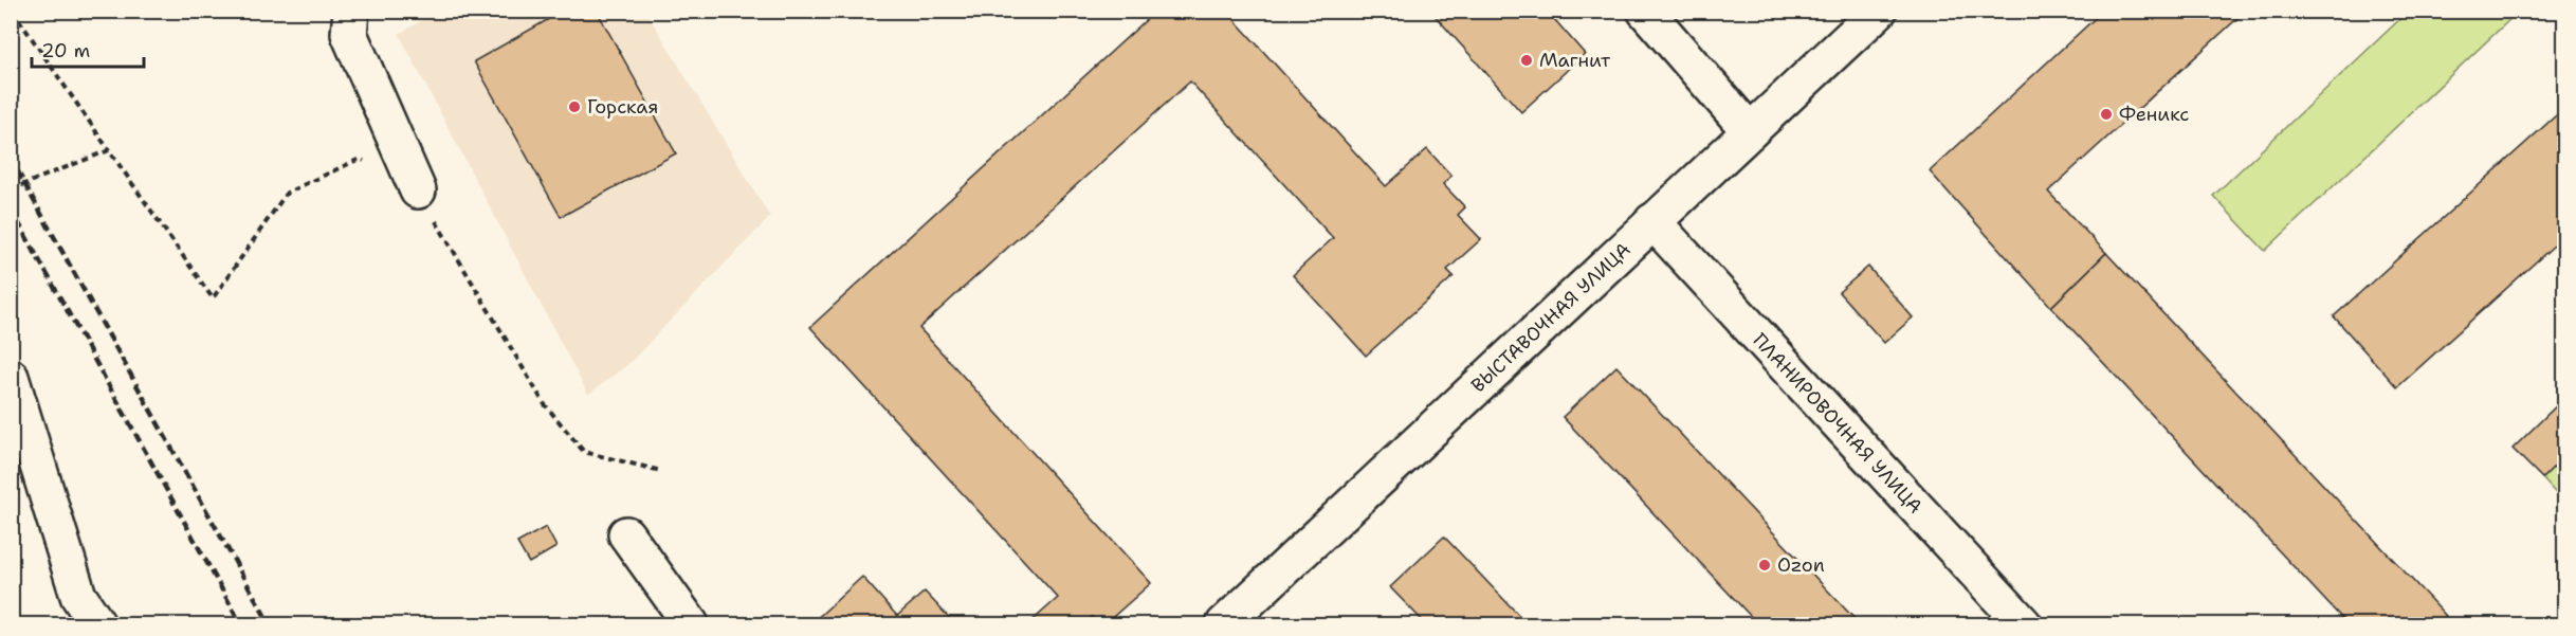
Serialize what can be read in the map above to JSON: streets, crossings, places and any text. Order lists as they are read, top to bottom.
{
  "streets": {
    "street": ["ВЫСТАВОЧНАЯ УЛИЦА", "ПЛАНИРОВОЧНАЯ УЛИЦА"]
  },
  "crossings": [
    ["ВЫСТАВОЧНАЯ УЛИЦА", "ПЛАНИРОВОЧНАЯ УЛИЦА"]
  ],
  "places": [
    "Магнит",
    "Горская",
    "Феникс",
    "Ozon"
  ],
  "scale_bar": "20 m"
}
